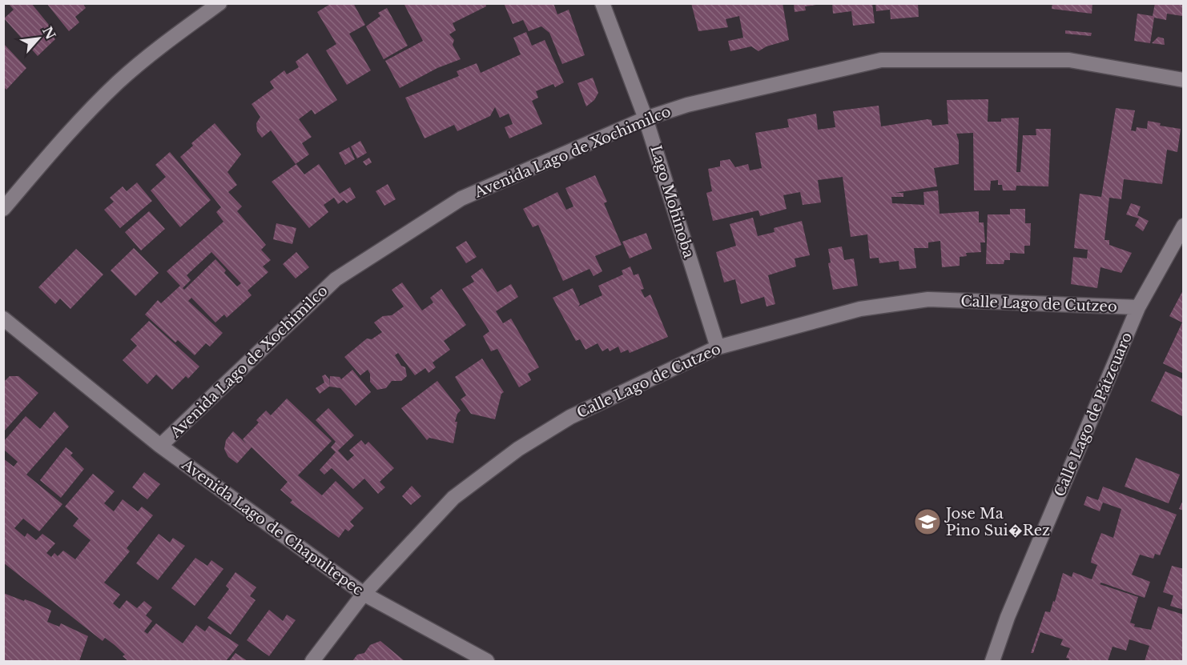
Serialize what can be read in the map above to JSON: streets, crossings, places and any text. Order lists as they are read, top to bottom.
{
  "streets": {
    "street": [
      "Avenida Lago de Xochimilco",
      "Lago Mohinoba",
      "Calle Lago de Cutzeo",
      "Calle Lago de Pátzcuaro",
      "Avenida Lago de Chapultepec"
    ]
  },
  "crossings": [
    ["Avenida Lago de Xochimilco", "Lago Mohinoba"],
    ["Avenida Lago de Xochimilco", "Avenida Lago de Chapultepec"],
    ["Lago Mohinoba", "Calle Lago de Cutzeo"],
    ["Calle Lago de Cutzeo", "Calle Lago de Pátzcuaro"],
    ["Calle Lago de Cutzeo", "Avenida Lago de Chapultepec"]
  ],
  "places": {
    "school or university": ["Jose Ma Pino Sui�Rez"]
  },
  "north": "top right"
}
